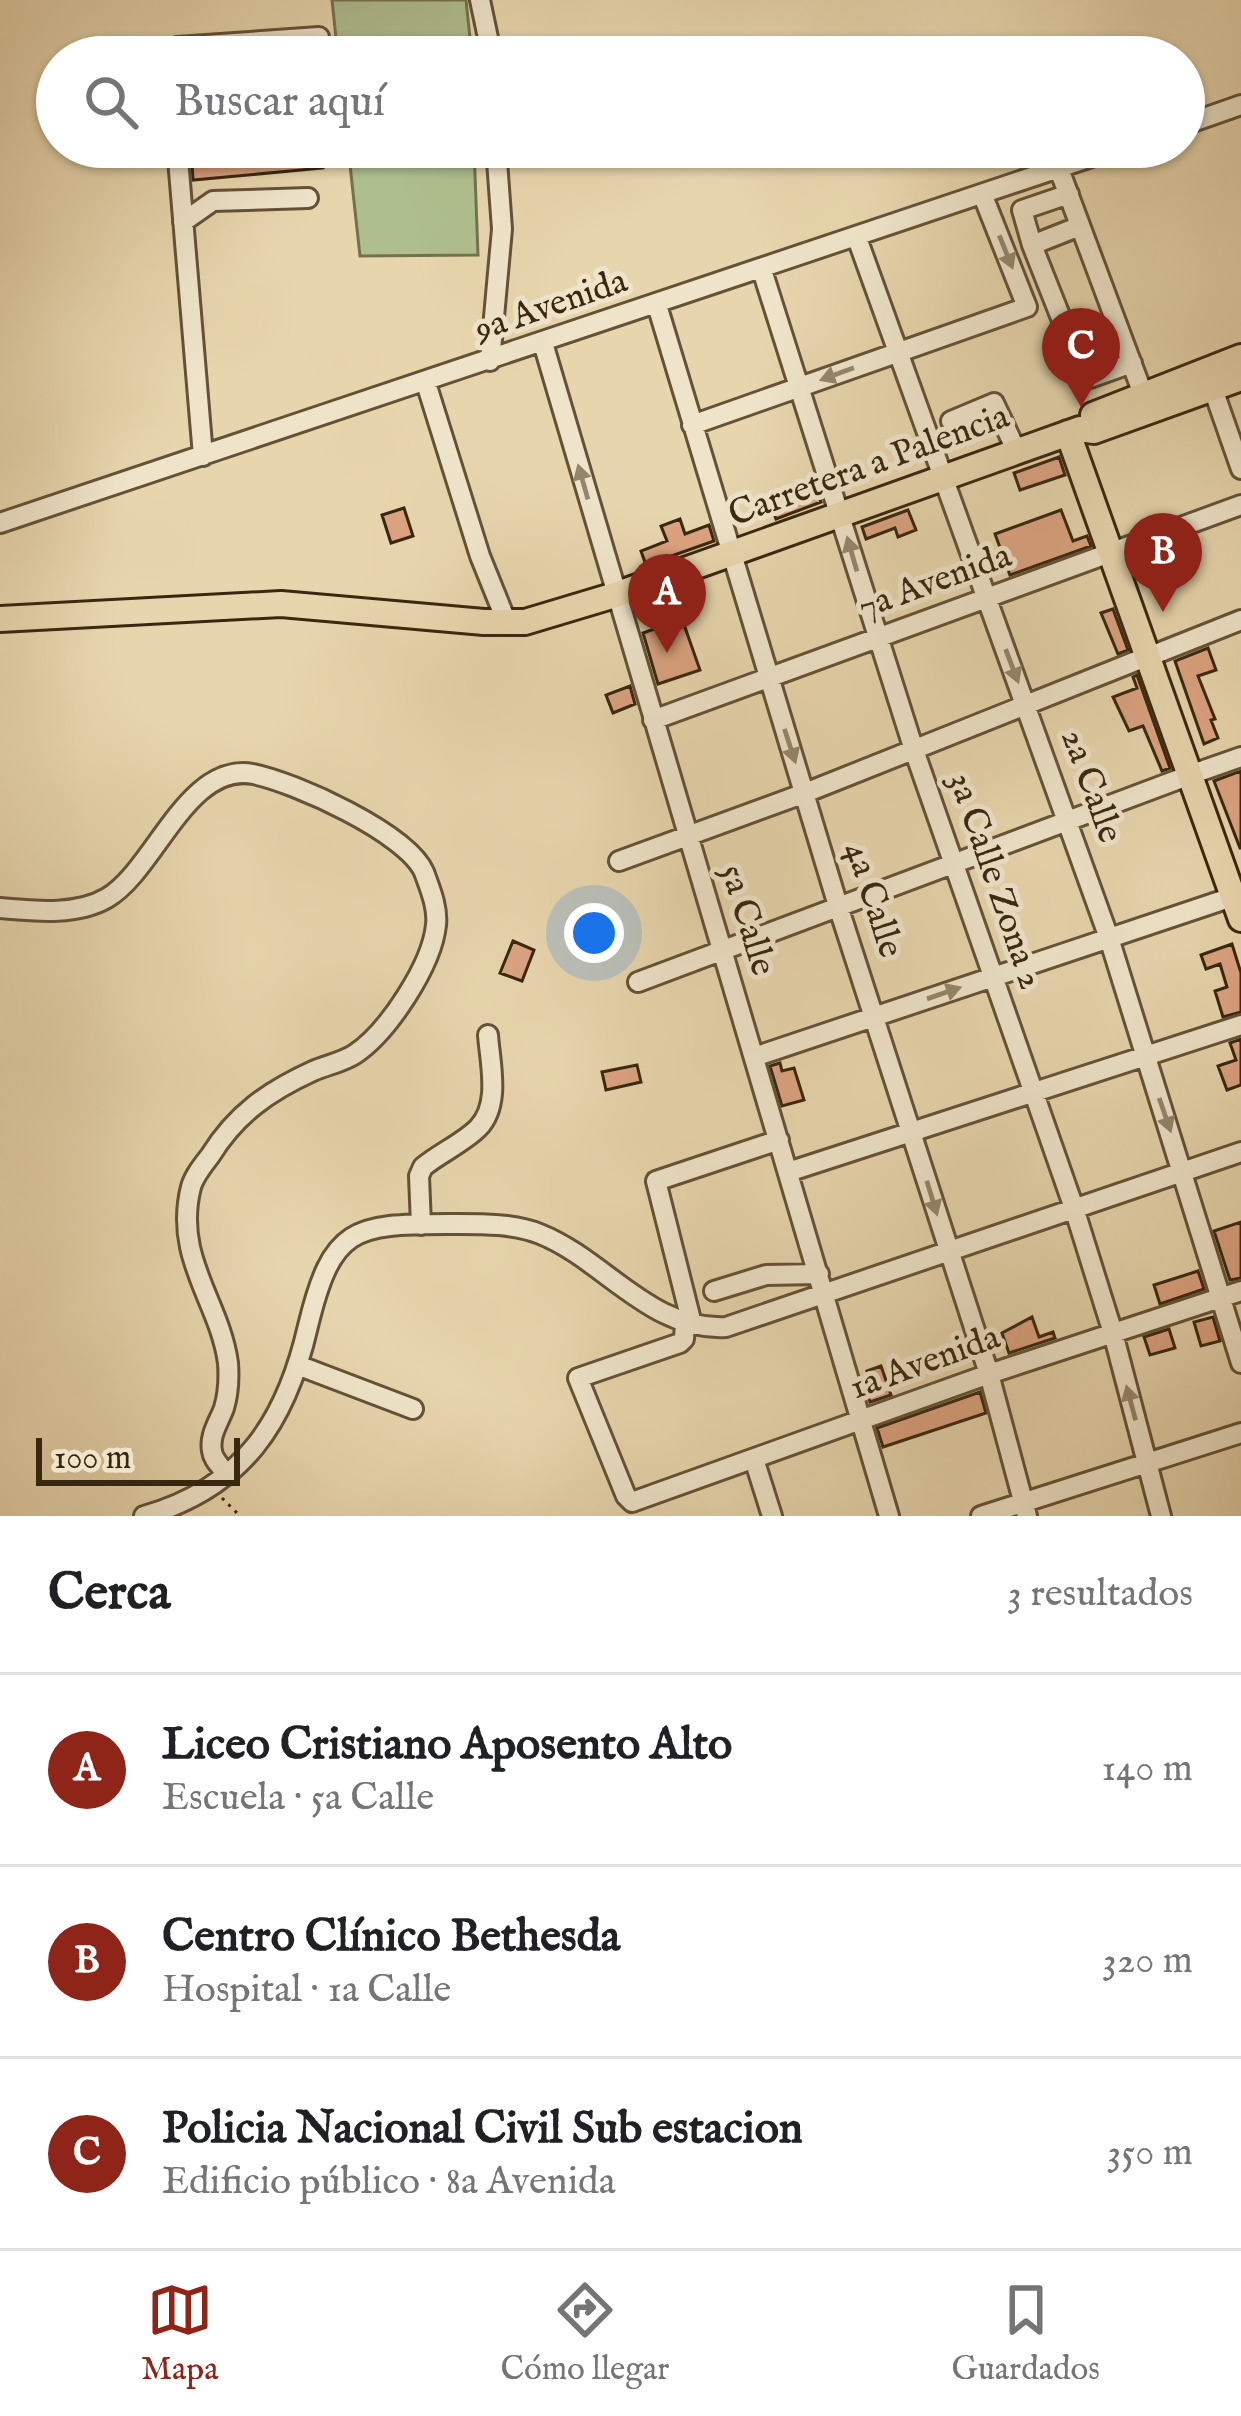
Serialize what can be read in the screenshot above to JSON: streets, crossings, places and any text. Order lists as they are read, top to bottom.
{
  "streets": {
    "main road": ["Carretera a Palencia"],
    "street": [
      "9a Avenida",
      "7a Avenida",
      "2a Calle",
      "3a Calle Zona 2",
      "4a Calle",
      "5a Calle",
      "1a Avenida"
    ]
  },
  "crossings": [
    ["9a Avenida", "2a Calle"],
    ["9a Avenida", "3a Calle Zona 2"],
    ["9a Avenida", "4a Calle"],
    ["9a Avenida", "5a Calle"],
    ["Carretera a Palencia", "2a Calle"],
    ["Carretera a Palencia", "3a Calle Zona 2"],
    ["Carretera a Palencia", "4a Calle"],
    ["Carretera a Palencia", "5a Calle"],
    ["7a Avenida", "2a Calle"],
    ["7a Avenida", "3a Calle Zona 2"],
    ["7a Avenida", "4a Calle"],
    ["7a Avenida", "5a Calle"],
    ["2a Calle", "1a Avenida"],
    ["3a Calle Zona 2", "1a Avenida"],
    ["4a Calle", "1a Avenida"],
    ["5a Calle", "1a Avenida"]
  ],
  "scale_bar": "100 m",
  "page": {
    "search": "Buscar aquí",
    "pins": ["C", "B", "A"],
    "scale": "100 m",
    "heading": ["Cerca", "3 resultados"],
    "list": [
      {
        "mark": "A",
        "name": "Liceo Cristiano Aposento Alto",
        "note": "Escuela · 5a Calle",
        "value": "140 m"
      },
      {
        "mark": "B",
        "name": "Centro Clínico Bethesda",
        "note": "Hospital · 1a Calle",
        "value": "320 m"
      },
      {
        "mark": "C",
        "name": "Policia Nacional Civil Sub estacion",
        "note": "Edificio público · 8a Avenida",
        "value": "350 m"
      }
    ],
    "nav": ["Mapa", "Cómo llegar", "Guardados"]
  }
}
